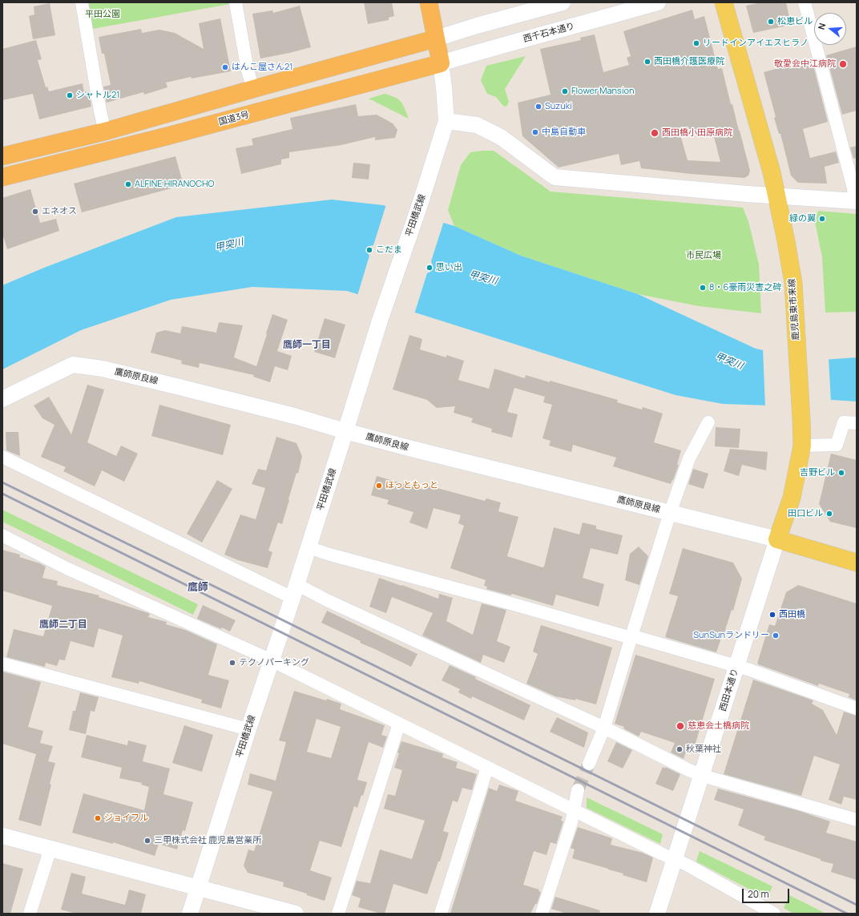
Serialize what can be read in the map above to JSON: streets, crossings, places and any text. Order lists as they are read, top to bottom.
{
  "streets": {
    "highway": ["国道3号"],
    "main road": ["鹿児島東市来線"],
    "street": [
      "西千石本通り",
      "平田橋武線",
      "鷹師原良線",
      "西田本通り"
    ]
  },
  "crossings": [
    ["西千石本通り", "国道3号"],
    ["西千石本通り", "平田橋武線"],
    ["国道3号", "平田橋武線"],
    ["平田橋武線", "鷹師原良線"],
    ["鹿児島東市来線", "鷹師原良線"],
    ["鹿児島東市来線", "西田本通り"],
    ["鷹師原良線", "西田本通り"]
  ],
  "districts": ["鷹師一丁目", "鷹師", "鷹師二丁目"],
  "water": ["甲突川"],
  "parks": ["平田公園", "市民広場"],
  "places": [
    "松恵ビル",
    "リードインアイエスヒラノ",
    "西田橋介護医療院",
    "敬愛会中江病院",
    "はんこ屋さん21",
    "Flower Mansion",
    "シャトル21",
    "Suzuki",
    "中島自動車",
    "西田橋小田原病院",
    "ALFINE HIRANOCHO",
    "エネオス",
    "緑の翼",
    "こだま",
    "思い出",
    "8・6豪雨災害之碑",
    "吉野ビル",
    "ほっともっと",
    "田口ビル",
    "西田橋",
    "SunSunランドリー",
    "テクノパーキング",
    "慈恵会土橋病院",
    "秋葉神社",
    "ジョイフル",
    "三甲株式会社 鹿児島営業所"
  ],
  "scale_bar": "20 m",
  "north": "left"
}
